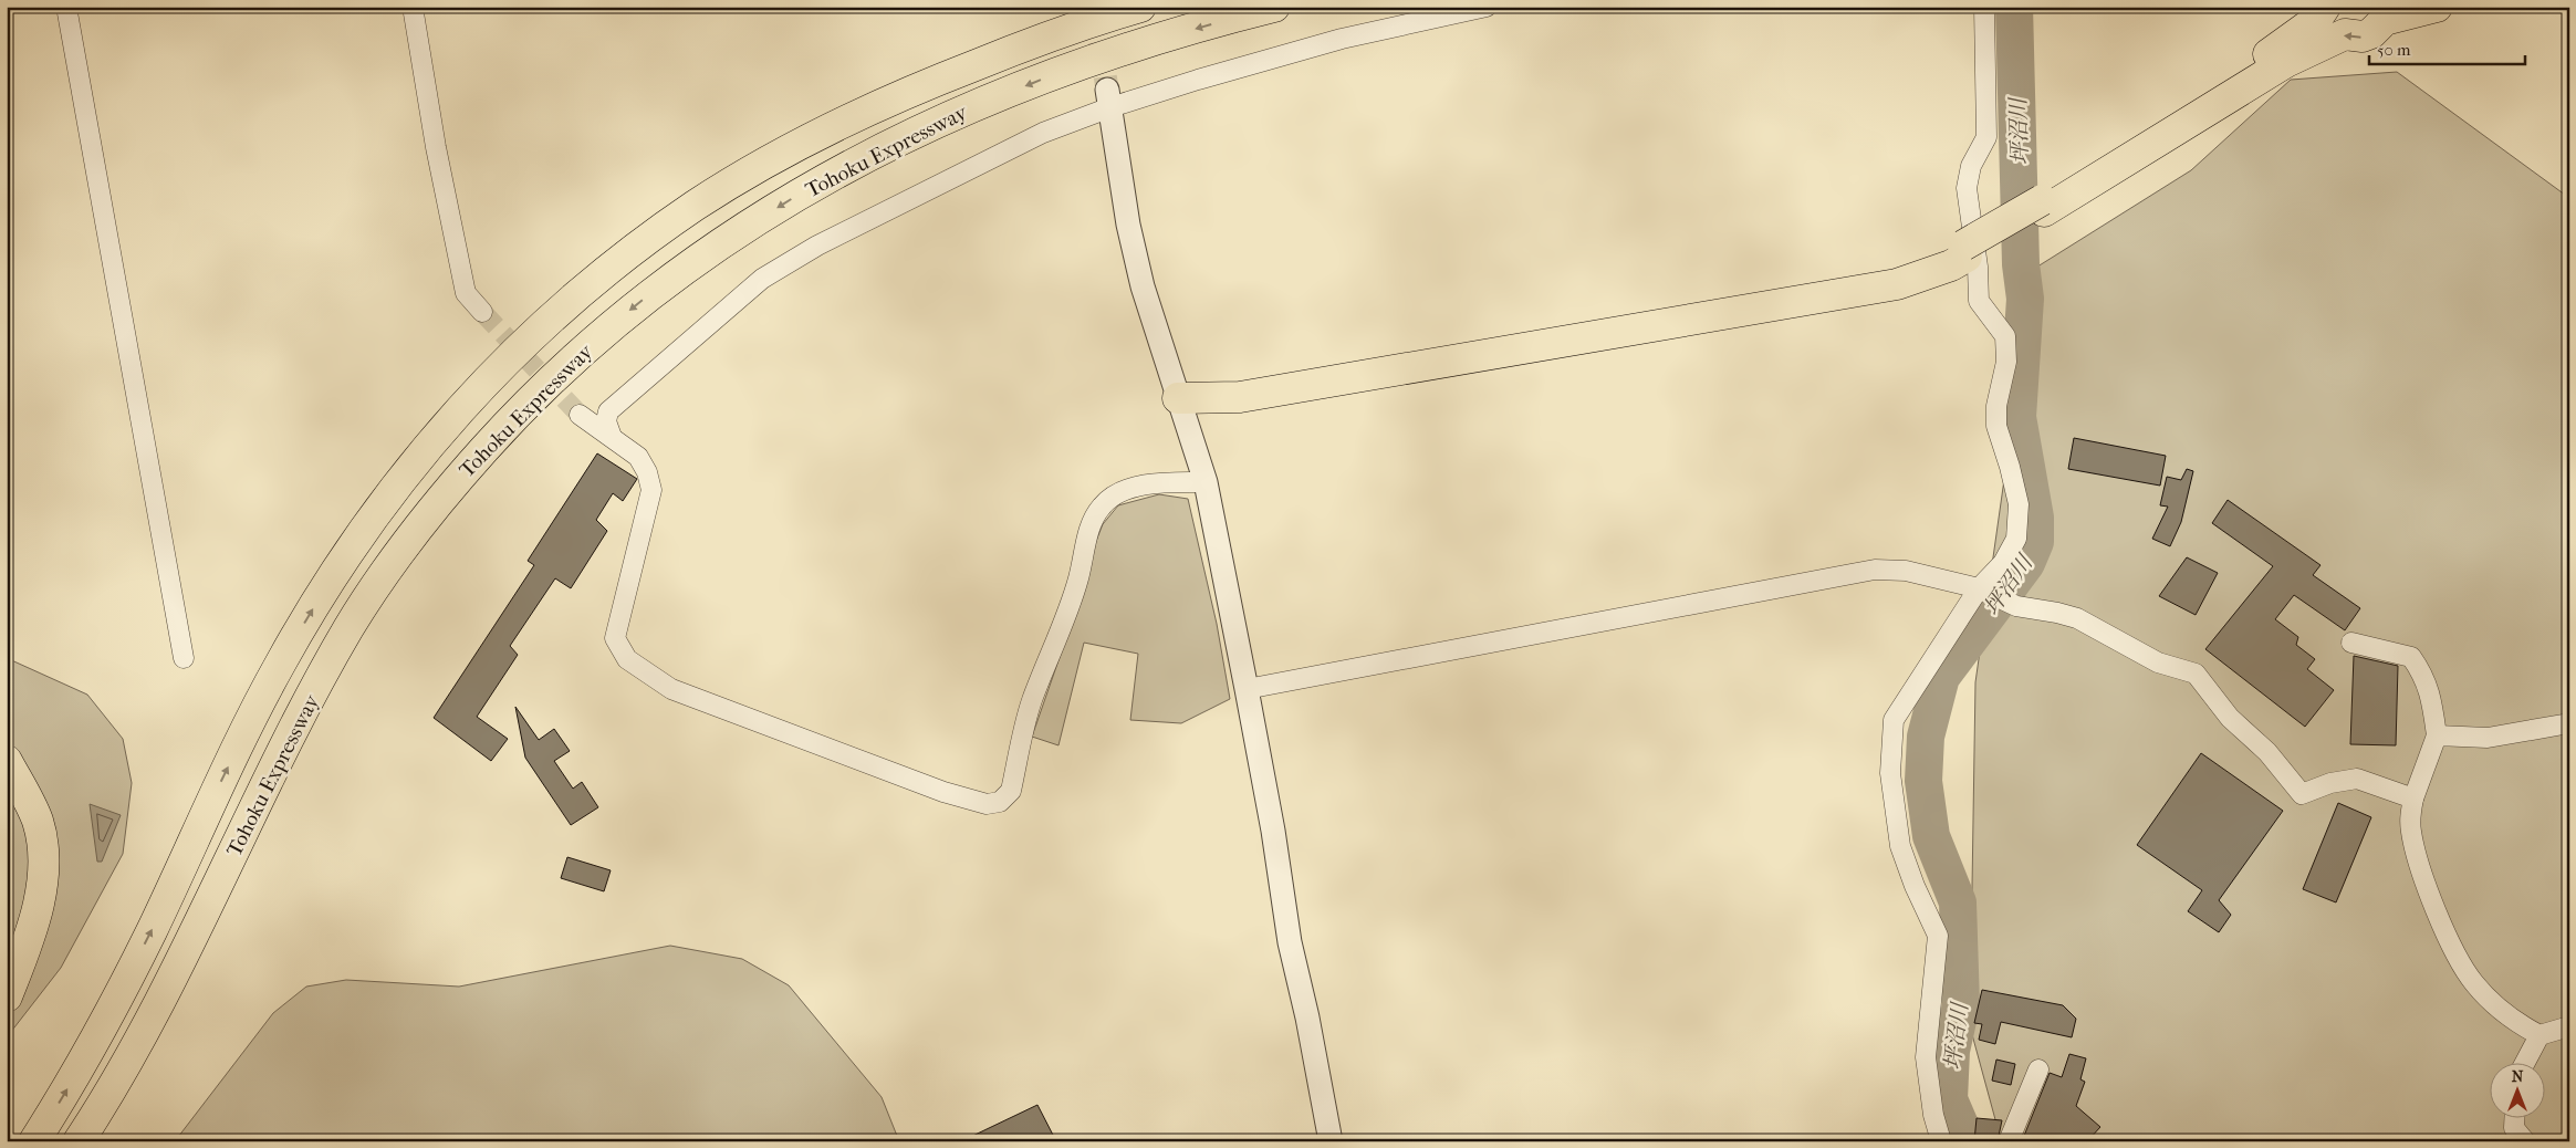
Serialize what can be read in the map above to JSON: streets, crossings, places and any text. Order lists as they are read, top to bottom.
{
  "streets": {
    "main road": ["Tohoku Expressway"]
  },
  "water": ["坪沼川"],
  "scale_bar": "50 m",
  "north": "top"
}
